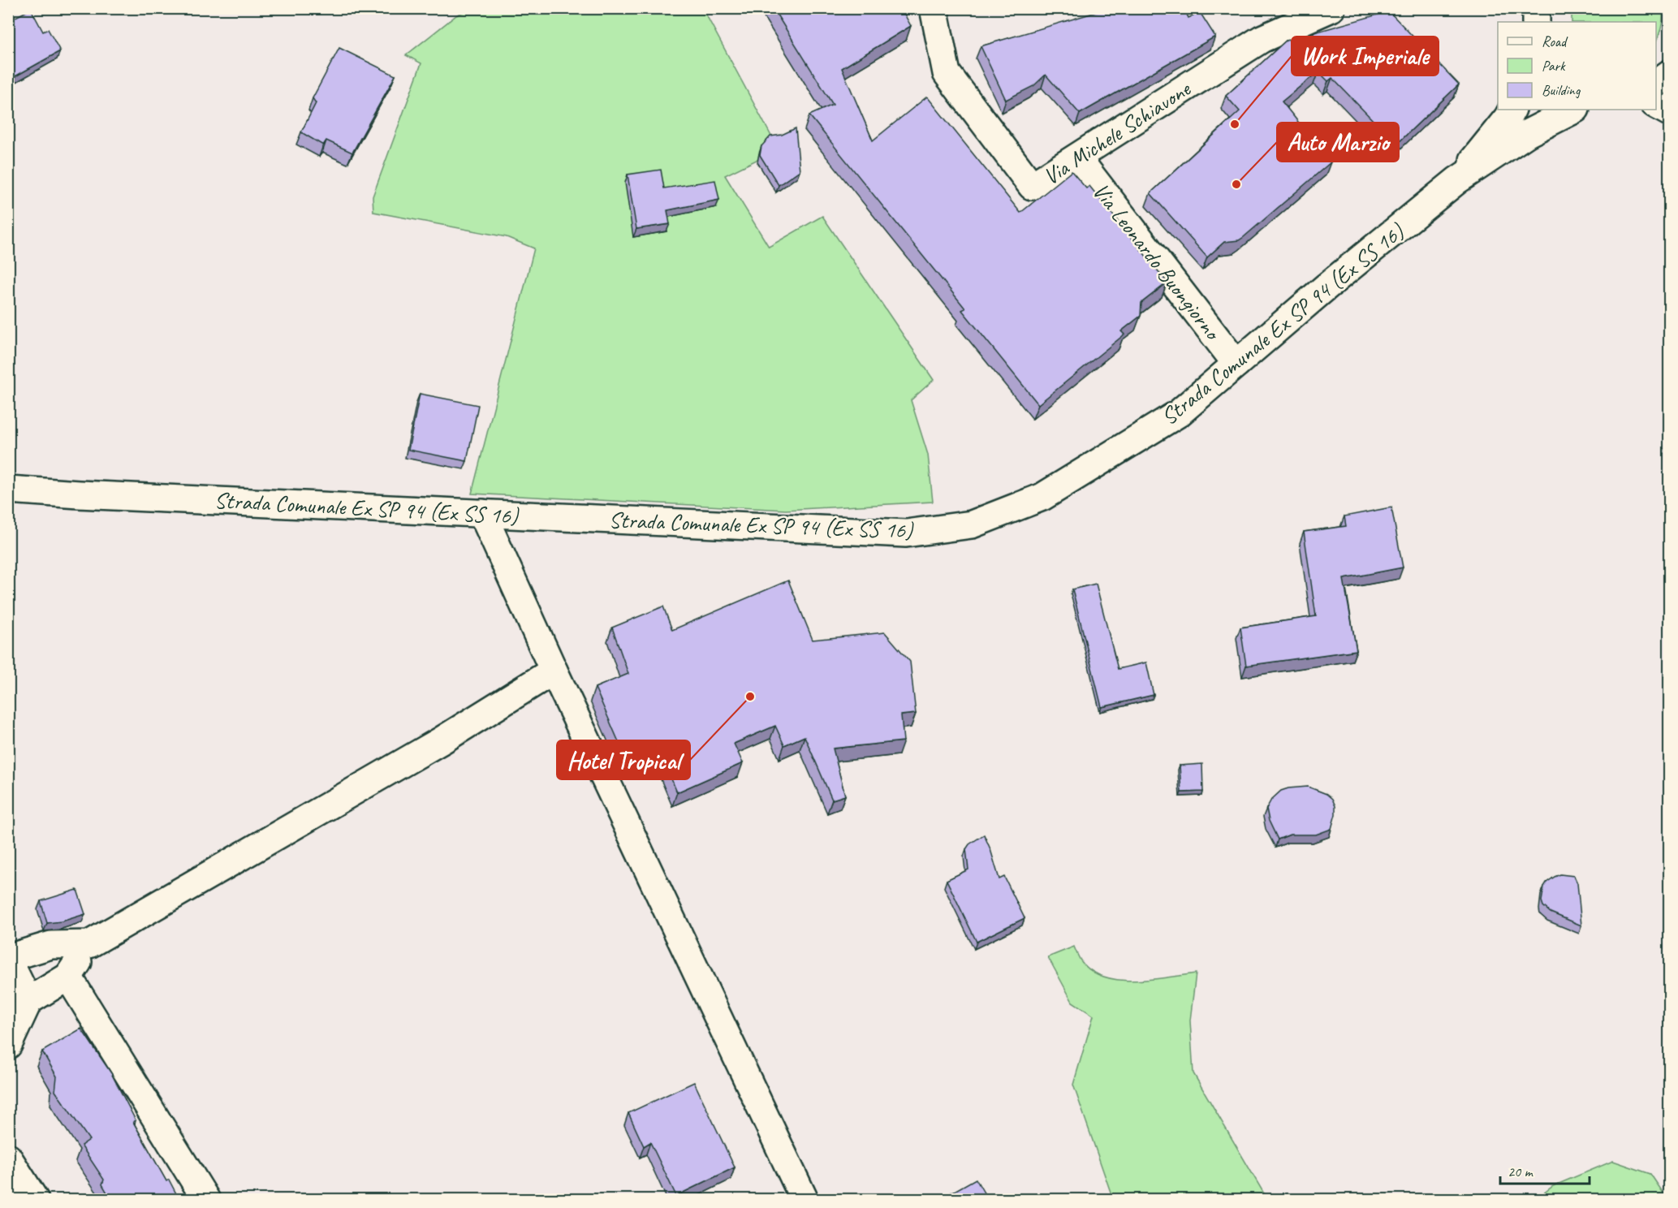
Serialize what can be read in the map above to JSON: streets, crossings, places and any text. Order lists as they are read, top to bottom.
{
  "streets": {
    "street": ["Via Michele Schiavone", "Via Leonardo Buongiorno", "Strada Comunale Ex SP 94 (Ex SS 16)"]
  },
  "crossings": [
    ["Via Michele Schiavone", "Via Leonardo Buongiorno"],
    ["Via Leonardo Buongiorno", "Strada Comunale Ex SP 94 (Ex SS 16)"]
  ],
  "places": ["Work Imperiale", "Auto Marzio", "Hotel Tropical"],
  "legend": ["Road", "Park", "Building"],
  "scale_bar": "20 m"
}
